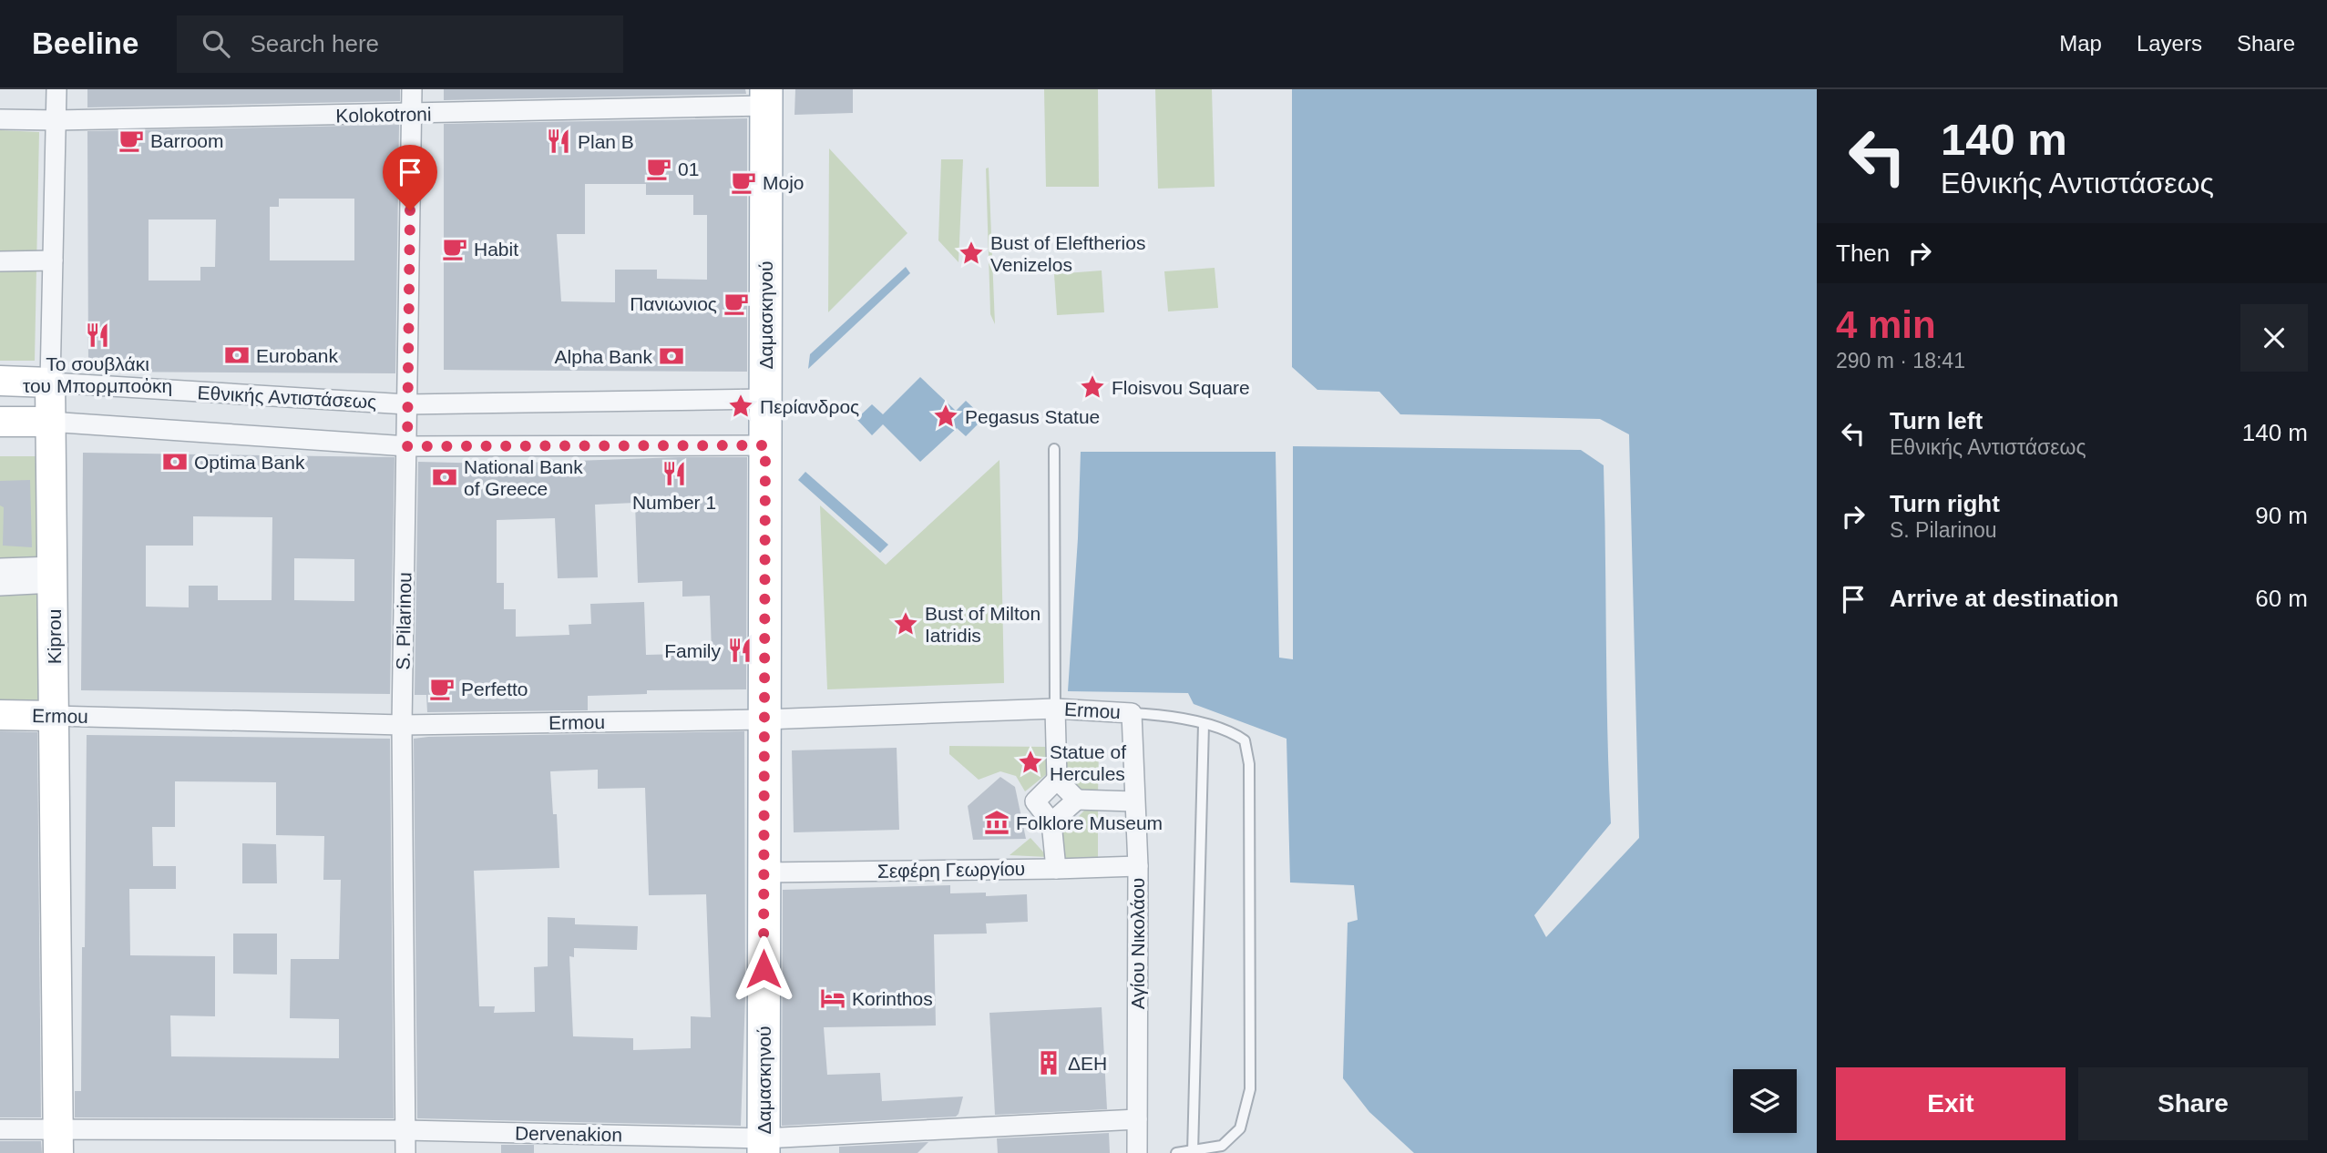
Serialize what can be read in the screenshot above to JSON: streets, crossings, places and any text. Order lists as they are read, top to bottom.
{
  "streets": {
    "main road": ["Δαμασκηνού"],
    "street": [
      "Kolokotroni",
      "Εθνικής Αντιστάσεως",
      "S. Pilarinou",
      "Kiprou",
      "Ermou",
      "Σεφέρη Γεωργίου",
      "Αγίου Νικολάου",
      "Dervenakion"
    ]
  },
  "crossings": [
    ["Kolokotroni", "Δαμασκηνού"],
    ["Kolokotroni", "S. Pilarinou"],
    ["Kolokotroni", "Kiprou"],
    ["Δαμασκηνού", "Εθνικής Αντιστάσεως"],
    ["Δαμασκηνού", "Ermou"],
    ["Δαμασκηνού", "Σεφέρη Γεωργίου"],
    ["Δαμασκηνού", "Dervenakion"],
    ["Εθνικής Αντιστάσεως", "S. Pilarinou"],
    ["Εθνικής Αντιστάσεως", "Kiprou"],
    ["S. Pilarinou", "Ermou"],
    ["S. Pilarinou", "Dervenakion"],
    ["Kiprou", "Ermou"],
    ["Kiprou", "Dervenakion"],
    ["Ermou", "Αγίου Νικολάου"],
    ["Σεφέρη Γεωργίου", "Αγίου Νικολάου"],
    ["Αγίου Νικολάου", "Dervenakion"]
  ],
  "places": {
    "cafe": [
      "Barroom",
      "01",
      "Mojo",
      "Habit",
      "Πανιωνιος",
      "Perfetto"
    ],
    "restaurant": [
      "Plan B",
      "Το σουβλάκι του Μπορμποὀκη",
      "Number 1",
      "Family"
    ],
    "place": [
      "Bust of Eleftherios Venizelos",
      "Floisvou Square",
      "Περίανδρος",
      "Pegasus Statue",
      "Bust of Milton Iatridis",
      "Statue of Hercules"
    ],
    "bank": [
      "Eurobank",
      "Alpha Bank",
      "Optima Bank",
      "National Bank of Greece"
    ],
    "museum": ["Folklore Museum"],
    "hotel": ["Korinthos"],
    "building": ["ΔΕΗ"]
  },
  "page": {
    "header": "Beeline",
    "search": "Search here",
    "nav": ["Map", "Layers", "Share"],
    "turn": ["140 m", "Εθνικής Αντιστάσεως"],
    "then": "Then",
    "heading": ["4 min", "290 m · 18:41"],
    "list": [
      {
        "name": "Turn left",
        "note": "Εθνικής Αντιστάσεως",
        "value": "140 m"
      },
      {
        "name": "Turn right",
        "note": "S. Pilarinou",
        "value": "90 m"
      },
      {
        "name": "Arrive at destination",
        "value": "60 m"
      }
    ],
    "buttons": ["Exit", "Share"]
  }
}
